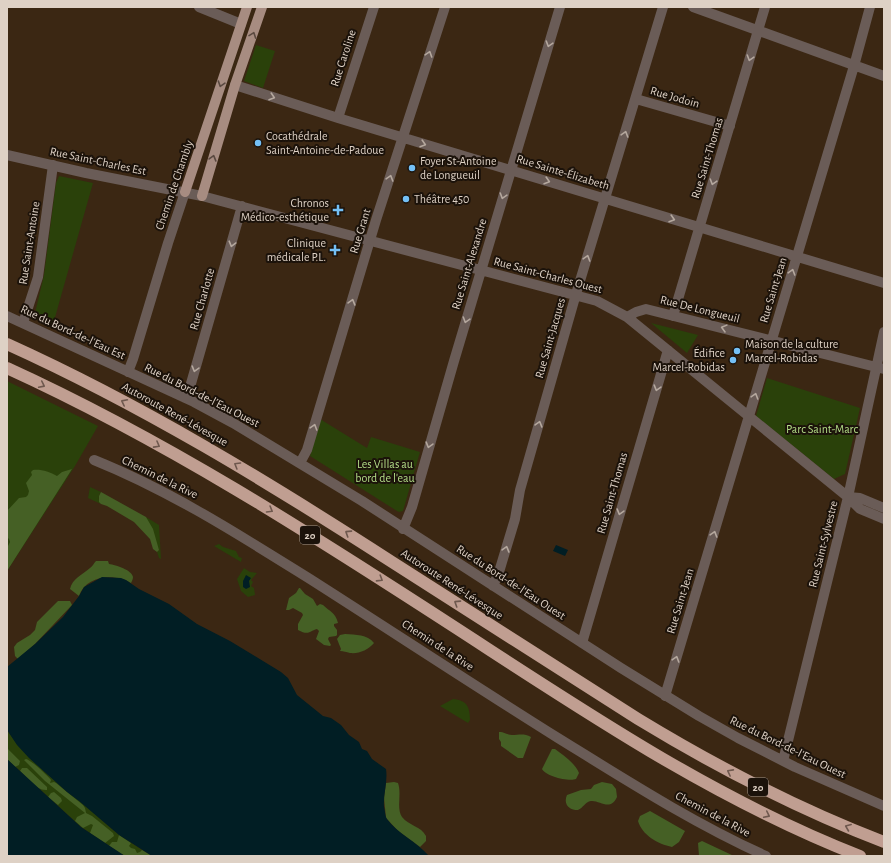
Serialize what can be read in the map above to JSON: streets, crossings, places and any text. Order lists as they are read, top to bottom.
{
  "streets": {
    "highway": ["Autoroute René-Lévesque", "20"],
    "main road": ["Chemin de Chambly"],
    "street": [
      "Rue Caroline",
      "Rue Jodoin",
      "Rue Saint-Thomas",
      "Rue Saint-Charles Est",
      "Rue Sainte-Élizabeth",
      "Rue Grant",
      "Rue Saint-Antoine",
      "Rue Saint-Alexandre",
      "Rue Saint-Charles Ouest",
      "Rue Saint-Jean",
      "Rue Charlotte",
      "Rue De Longueuil",
      "Rue du Bord-de-l'Eau Est",
      "Rue Saint-Jacques",
      "Rue du Bord-de-l'Eau Ouest",
      "Chemin de la Rive",
      "Rue Saint-Sylvestre"
    ]
  },
  "crossings": [
    ["Rue Caroline", "Rue Sainte-Élizabeth"],
    ["Rue Jodoin", "Rue Saint-Thomas"],
    ["Rue Jodoin", "Rue Saint-Jacques"],
    ["Rue Saint-Thomas", "Rue Sainte-Élizabeth"],
    ["Rue Saint-Thomas", "Rue Saint-Charles Ouest"],
    ["Rue Saint-Thomas", "Rue De Longueuil"],
    ["Rue Saint-Thomas", "Rue du Bord-de-l'Eau Ouest"],
    ["Rue Saint-Charles Est", "Chemin de Chambly"],
    ["Rue Saint-Charles Est", "Rue Saint-Antoine"],
    ["Rue Saint-Charles Est", "Rue Saint-Charles Ouest"],
    ["Rue Sainte-Élizabeth", "Rue Grant"],
    ["Rue Sainte-Élizabeth", "Rue Saint-Alexandre"],
    ["Rue Sainte-Élizabeth", "Rue Saint-Jean"],
    ["Rue Sainte-Élizabeth", "Rue Saint-Jacques"],
    ["Chemin de Chambly", "Rue Saint-Charles Ouest"],
    ["Chemin de Chambly", "Rue du Bord-de-l'Eau Est"],
    ["Chemin de Chambly", "Rue du Bord-de-l'Eau Ouest"],
    ["Rue Grant", "Rue Saint-Charles Ouest"],
    ["Rue Grant", "Rue du Bord-de-l'Eau Ouest"],
    ["Rue Saint-Antoine", "Rue du Bord-de-l'Eau Est"],
    ["Rue Saint-Alexandre", "Rue Saint-Charles Ouest"],
    ["Rue Saint-Alexandre", "Rue du Bord-de-l'Eau Ouest"],
    ["Rue Saint-Charles Ouest", "Rue Saint-Jean"],
    ["Rue Saint-Charles Ouest", "Rue Charlotte"],
    ["Rue Saint-Charles Ouest", "Rue De Longueuil"],
    ["Rue Saint-Charles Ouest", "Rue Saint-Jacques"],
    ["Rue Saint-Charles Ouest", "Rue Saint-Sylvestre"],
    ["Rue Saint-Jean", "Rue De Longueuil"],
    ["Rue Saint-Jean", "Rue du Bord-de-l'Eau Ouest"],
    ["Rue Charlotte", "Rue du Bord-de-l'Eau Ouest"],
    ["Rue De Longueuil", "Rue Saint-Sylvestre"],
    ["Rue du Bord-de-l'Eau Est", "Rue du Bord-de-l'Eau Ouest"],
    ["Rue Saint-Jacques", "Rue du Bord-de-l'Eau Ouest"],
    ["Rue du Bord-de-l'Eau Ouest", "Rue Saint-Sylvestre"]
  ],
  "one_way": [
    "Rue Saint-Thomas",
    "Rue Sainte-Élizabeth",
    "Rue Grant",
    "Rue Saint-Alexandre",
    "Rue Saint-Jean",
    "Rue Charlotte",
    "Rue De Longueuil",
    "Rue Saint-Jacques"
  ],
  "parks": ["Parc Saint-Marc", "Les Villas au bord de l'eau"],
  "places": {
    "other": [
      "Cocathédrale Saint-Antoine-de-Padoue",
      "Foyer St-Antoine de Longueuil",
      "Théâtre 450",
      "Maison de la culture Marcel-Robidas",
      "Édifice Marcel-Robidas"
    ],
    "health": ["Chronos Médico-esthétique", "Clinique médicale P.L."]
  }
}
